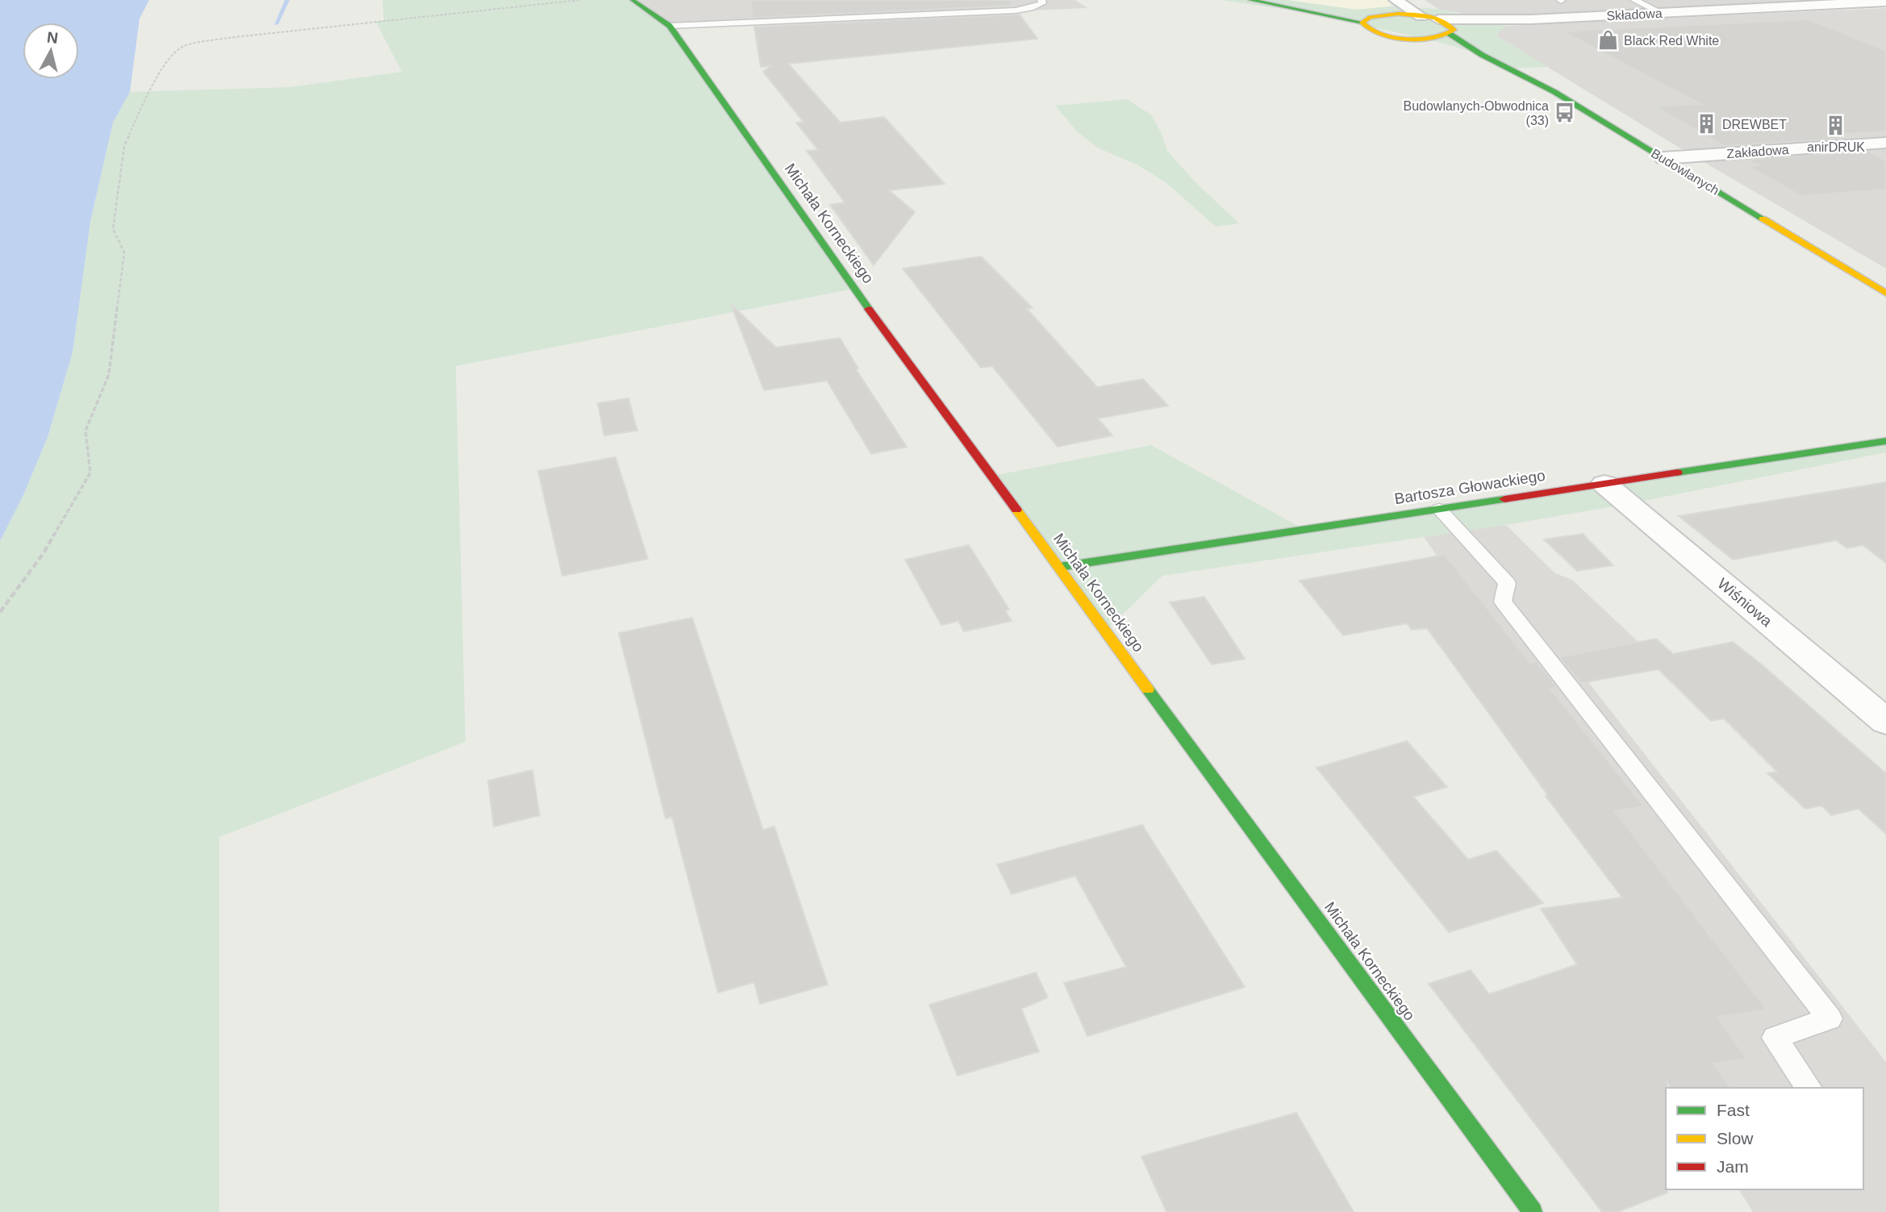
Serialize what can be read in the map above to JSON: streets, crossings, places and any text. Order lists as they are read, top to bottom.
{
  "streets": {
    "street": [
      "Składowa",
      "Zakładowa",
      "Budowlanych",
      "Michała Korneckiego",
      "Bartosza Głowackiego",
      "Wiśniowa"
    ]
  },
  "crossings": [
    ["Składowa", "Budowlanych"],
    ["Zakładowa", "Budowlanych"],
    ["Michała Korneckiego", "Bartosza Głowackiego"],
    ["Bartosza Głowackiego", "Wiśniowa"]
  ],
  "places": {
    "shop": ["Black Red White"],
    "bus stop": ["Budowlanych-Obwodnica (33)"],
    "building": ["DREWBET", "anirDRUK"]
  },
  "legend": ["Fast", "Slow", "Jam"],
  "north": "top"
}
